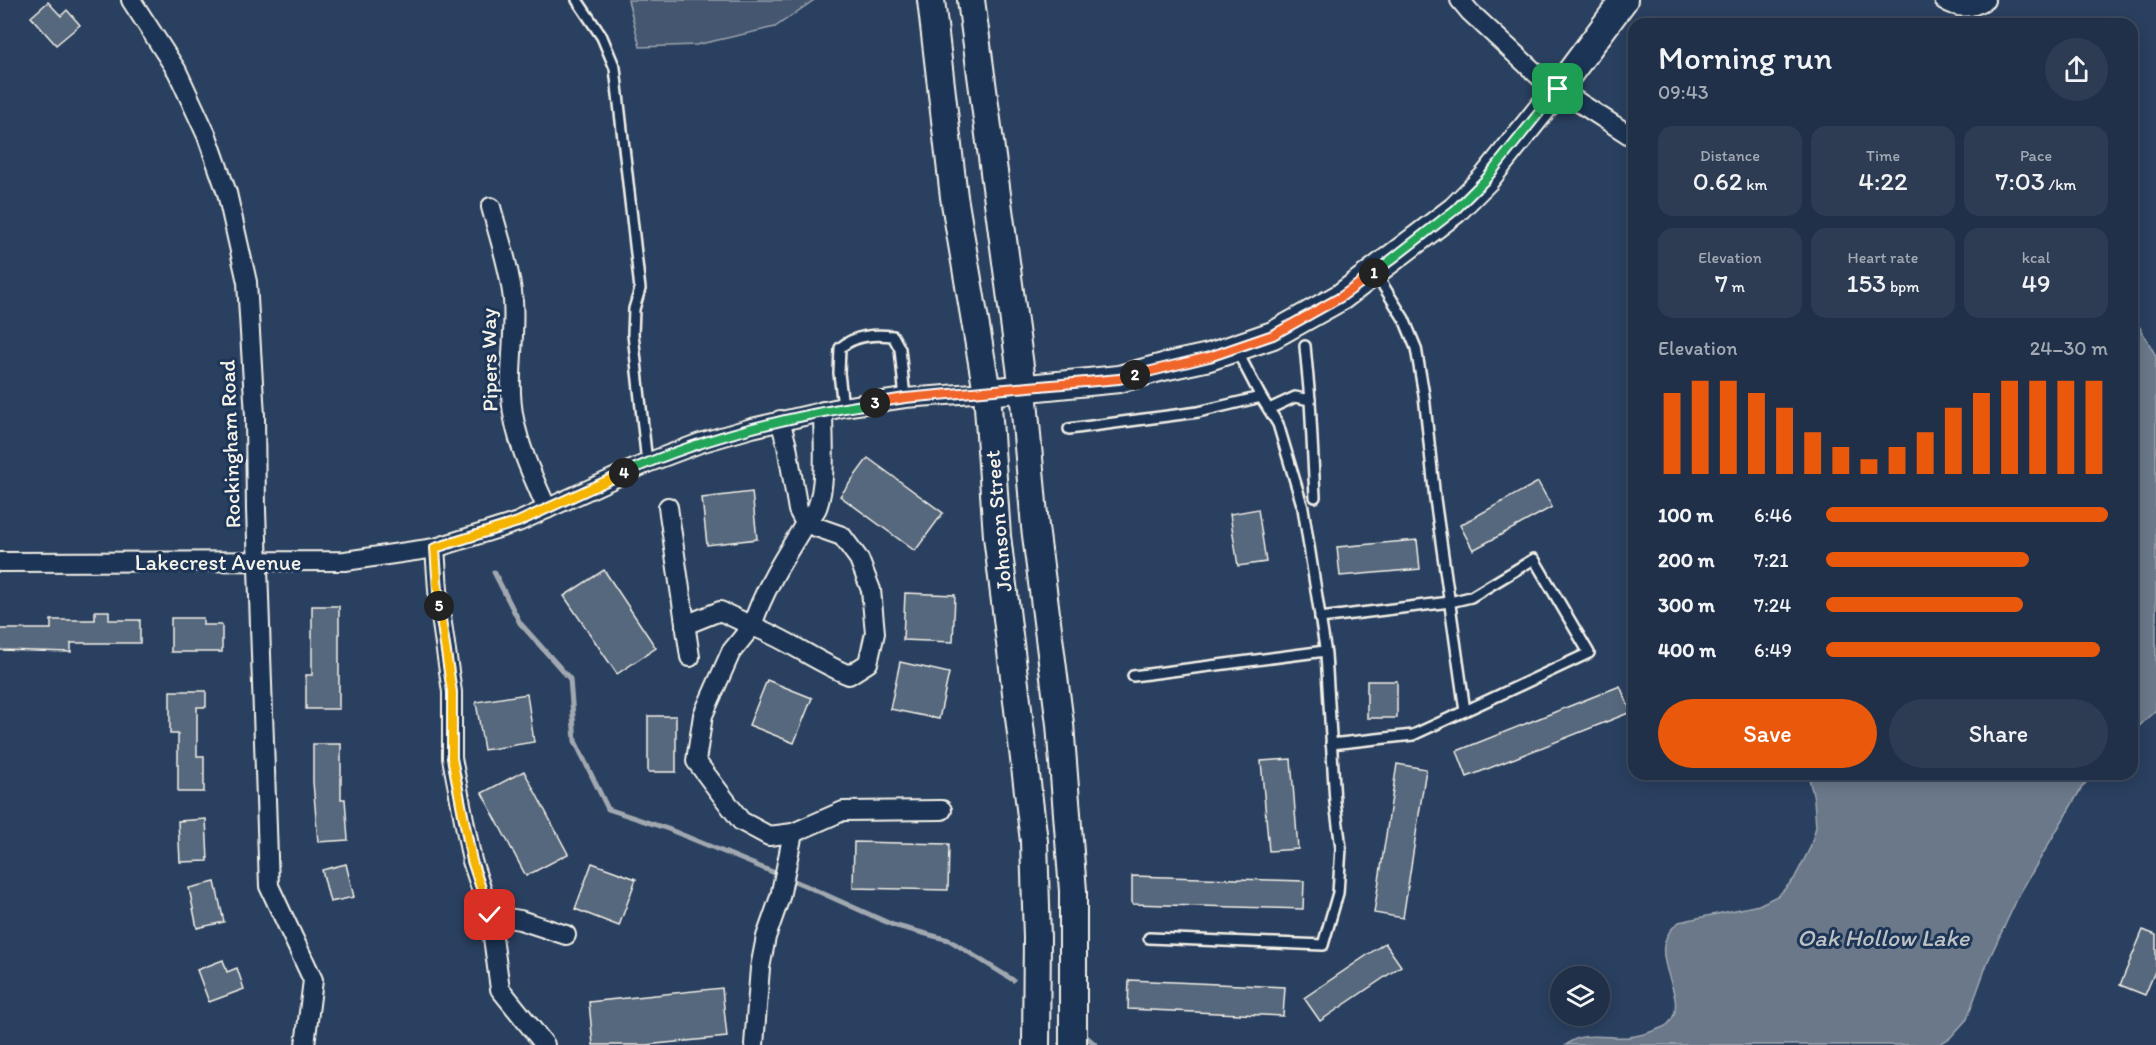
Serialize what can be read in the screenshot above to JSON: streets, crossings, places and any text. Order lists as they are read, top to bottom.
{
  "streets": {
    "main road": ["Johnson Street", "Lakecrest Avenue"],
    "street": ["Pipers Way", "Rockingham Road"]
  },
  "crossings": [
    ["Pipers Way", "Lakecrest Avenue"],
    ["Rockingham Road", "Lakecrest Avenue"],
    ["Johnson Street", "Lakecrest Avenue"]
  ],
  "water": ["Oak Hollow Lake"],
  "page": {
    "heading": ["Morning run", "09:43"],
    "stats": [
      ["Distance", "0.62 km"],
      ["Time", "4:22"],
      ["Pace", "7:03 /km"],
      ["Elevation", "7 m"],
      ["Heart rate", "153 bpm"],
      ["kcal", "49"]
    ],
    "pins": [
      "1",
      "2",
      "3",
      "4",
      "5"
    ],
    "chart": ["Elevation", "24–30 m"],
    "list": [
      {
        "name": "100 m",
        "note": "6:46"
      },
      {
        "name": "200 m",
        "note": "7:21"
      },
      {
        "name": "300 m",
        "note": "7:24"
      },
      {
        "name": "400 m",
        "note": "6:49"
      }
    ],
    "buttons": ["Save", "Share"]
  }
}
